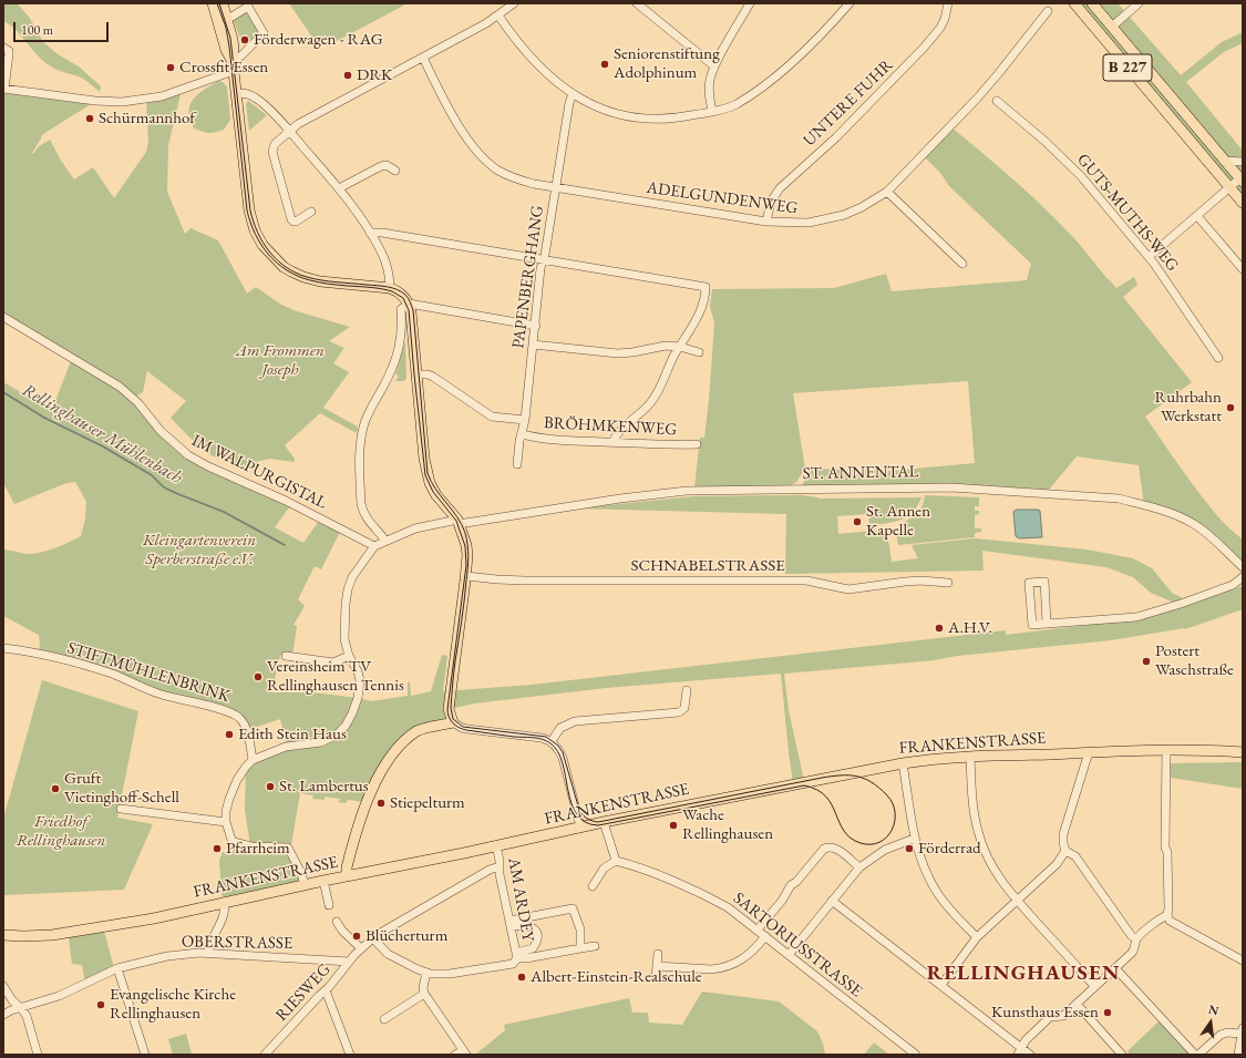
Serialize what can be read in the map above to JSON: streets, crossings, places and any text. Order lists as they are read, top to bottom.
{
  "streets": {
    "main road": ["B 227", "FRANKENSTRASSE"],
    "street": [
      "UNTERE FUHR",
      "ADELGUNDENWEG",
      "GUTS-MUTHS-WEG",
      "PAPENBERGHANG",
      "BRÖHMKENWEG",
      "IM WALPURGISTAL",
      "ST. ANNENTAL",
      "SCHNABELSTRASSE",
      "STIFTMÜHLENBRINK",
      "AM ARDEY",
      "OBERSTRASSE",
      "SARTORIUSSTRASSE",
      "RIESWEG"
    ]
  },
  "crossings": [
    ["UNTERE FUHR", "ADELGUNDENWEG"],
    ["ADELGUNDENWEG", "PAPENBERGHANG"],
    ["PAPENBERGHANG", "BRÖHMKENWEG"],
    ["FRANKENSTRASSE", "AM ARDEY"],
    ["OBERSTRASSE", "RIESWEG"]
  ],
  "districts": ["RELLINGHAUSEN"],
  "water": ["Rellinghauser Mühlenbach"],
  "parks": ["Am Frommen Joseph", "Kleingartenverein Sperberstraße e.V.", "Friedhof Rellinghausen"],
  "places": [
    "Förderwagen - RAG",
    "Seniorenstiftung Adolphinum",
    "Crossfit Essen",
    "DRK",
    "Schürmannhof",
    "Ruhrbahn Werkstatt",
    "St. Annen Kapelle",
    "A.H.V.",
    "Postert Waschstraße",
    "Vereinsheim TV Rellinghausen Tennis",
    "Edith Stein Haus",
    "St. Lambertus",
    "Gruft Vietinghoff-Schell",
    "Stiepelturm",
    "Wache Rellinghausen",
    "Pfarrheim",
    "Förderrad",
    "Blücherturm",
    "Albert-Einstein-Realschule",
    "Evangelische Kirche Rellinghausen",
    "Kunsthaus Essen"
  ],
  "scale_bar": "100 m",
  "north": "top"
}
